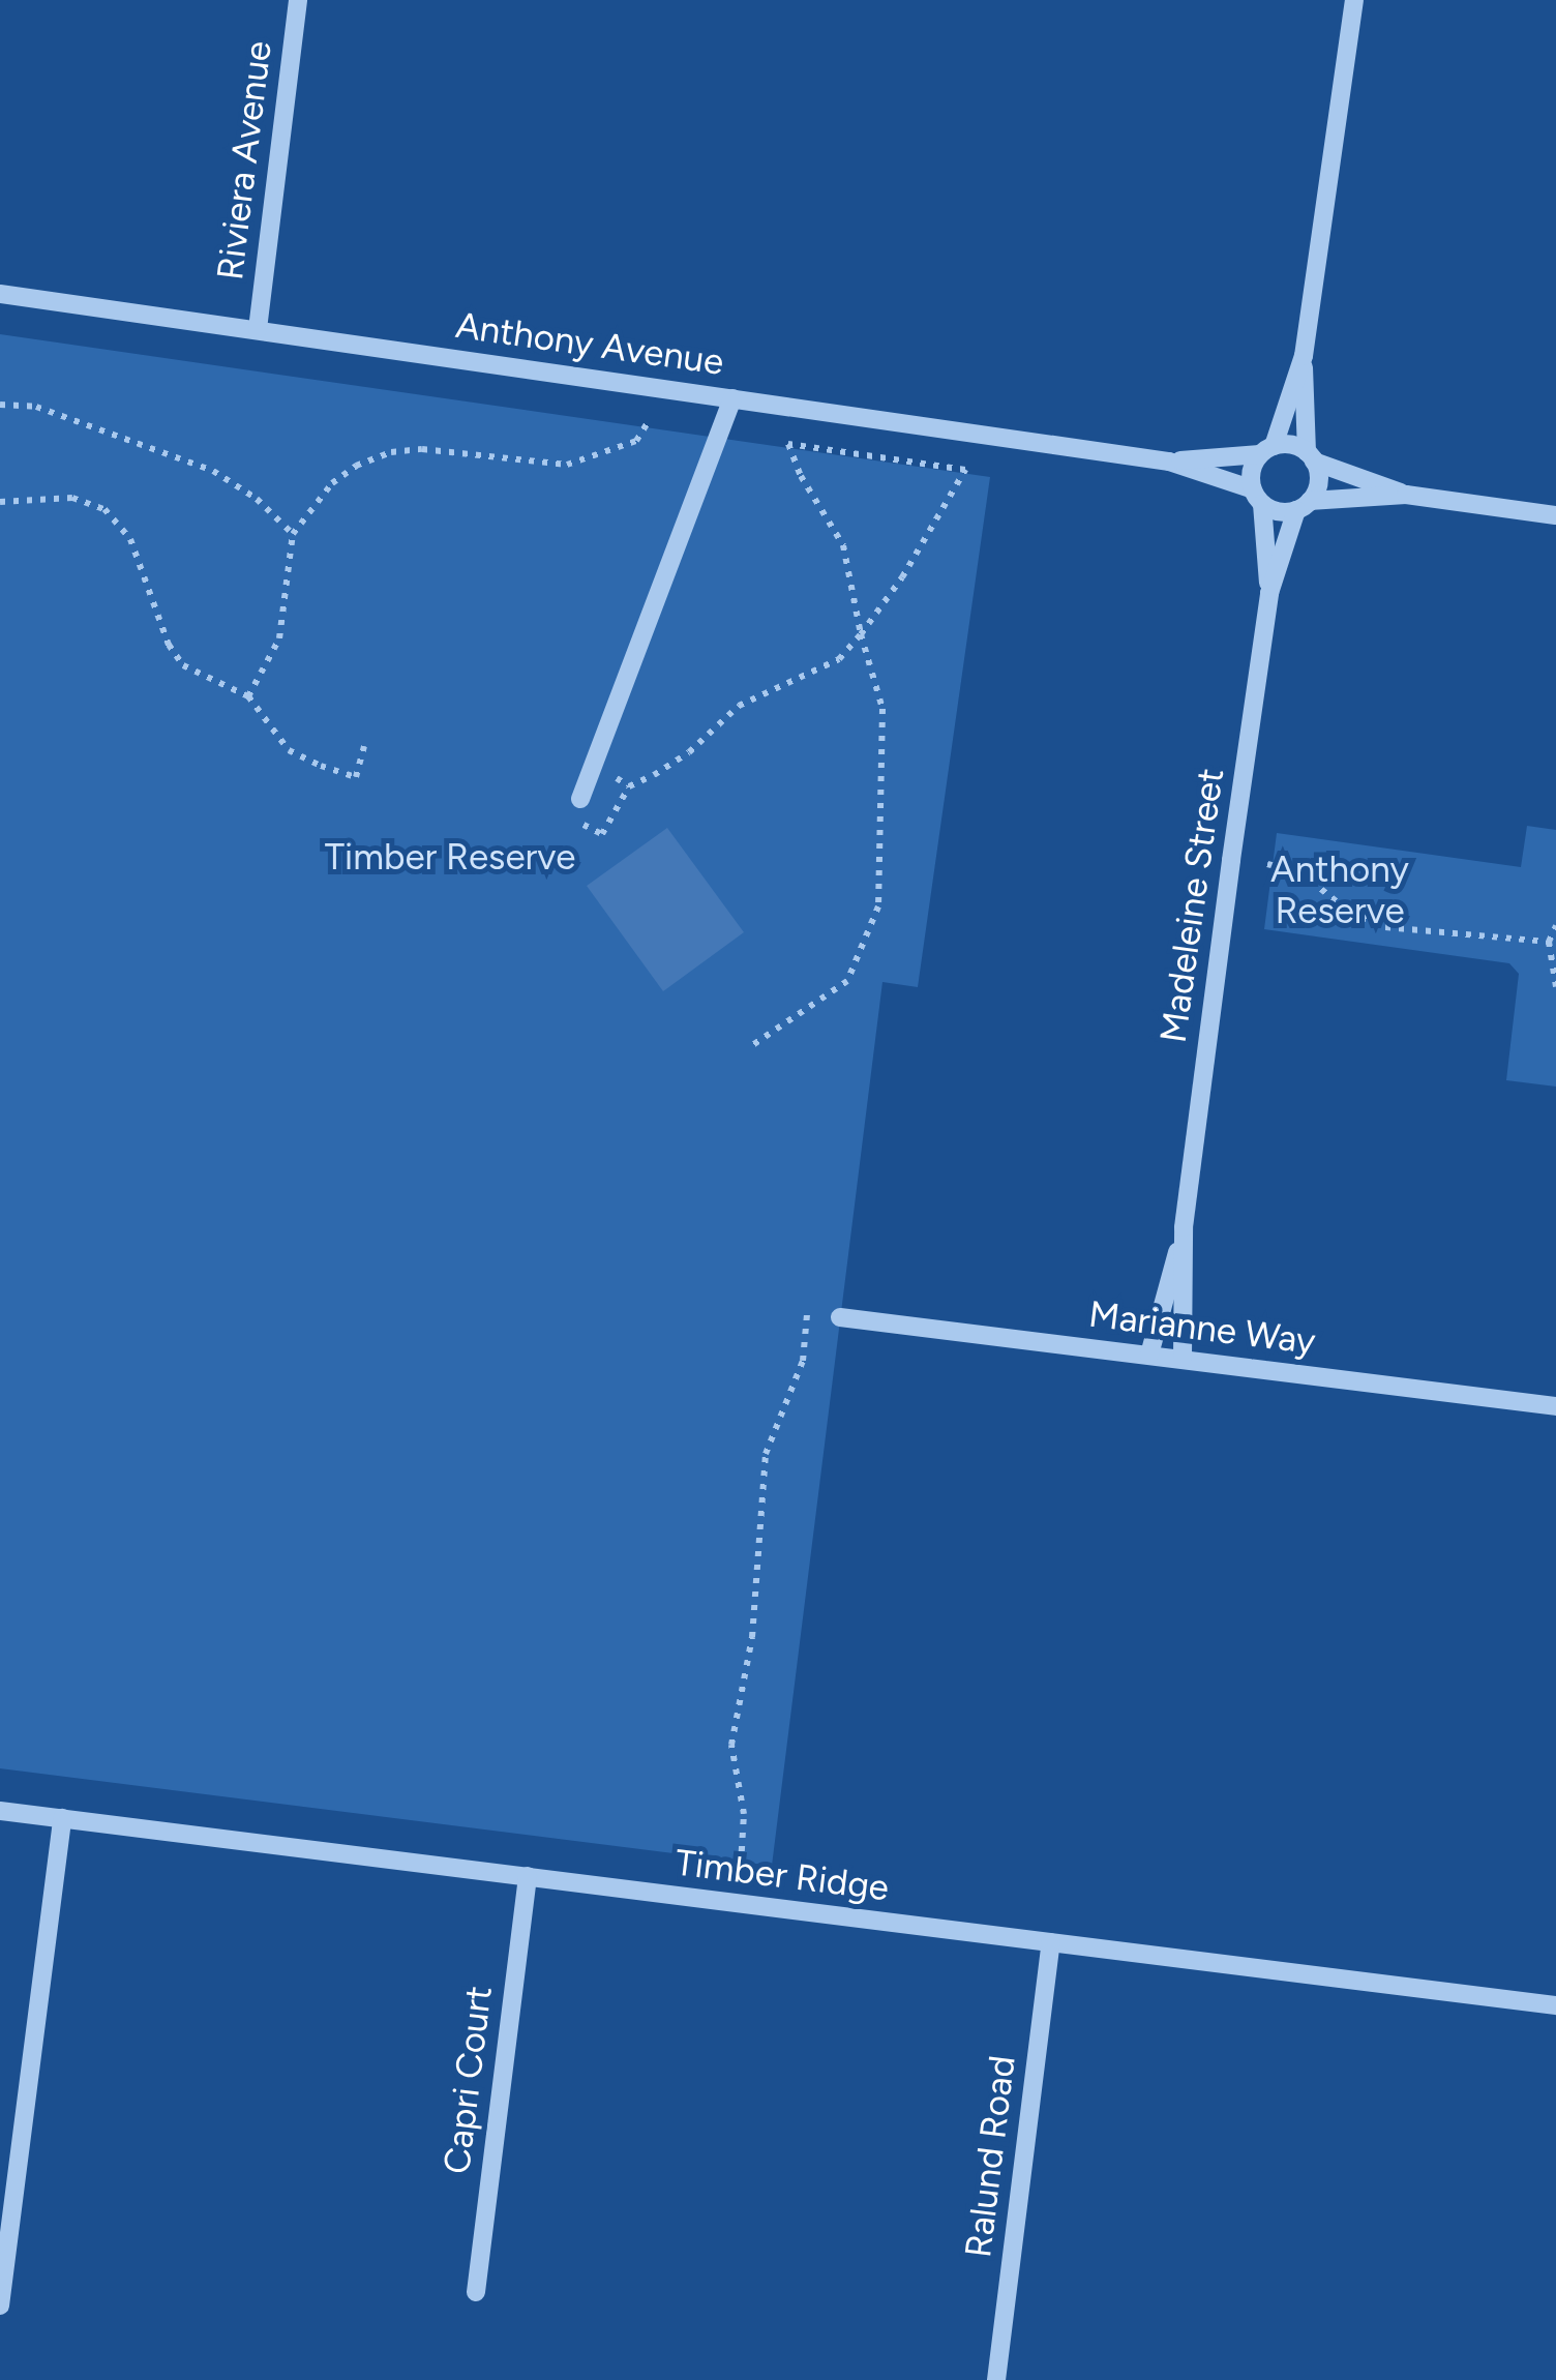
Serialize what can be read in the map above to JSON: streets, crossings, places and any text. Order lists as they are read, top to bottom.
{
  "streets": {
    "street": [
      "Riviera Avenue",
      "Anthony Avenue",
      "Madeleine Street",
      "Marianne Way",
      "Timber Ridge",
      "Capri Court",
      "Ralund Road"
    ]
  },
  "crossings": [
    ["Riviera Avenue", "Anthony Avenue"],
    ["Anthony Avenue", "Madeleine Street"],
    ["Madeleine Street", "Marianne Way"],
    ["Timber Ridge", "Capri Court"],
    ["Timber Ridge", "Ralund Road"]
  ],
  "parks": ["Timber Reserve", "Anthony Reserve"]
}
